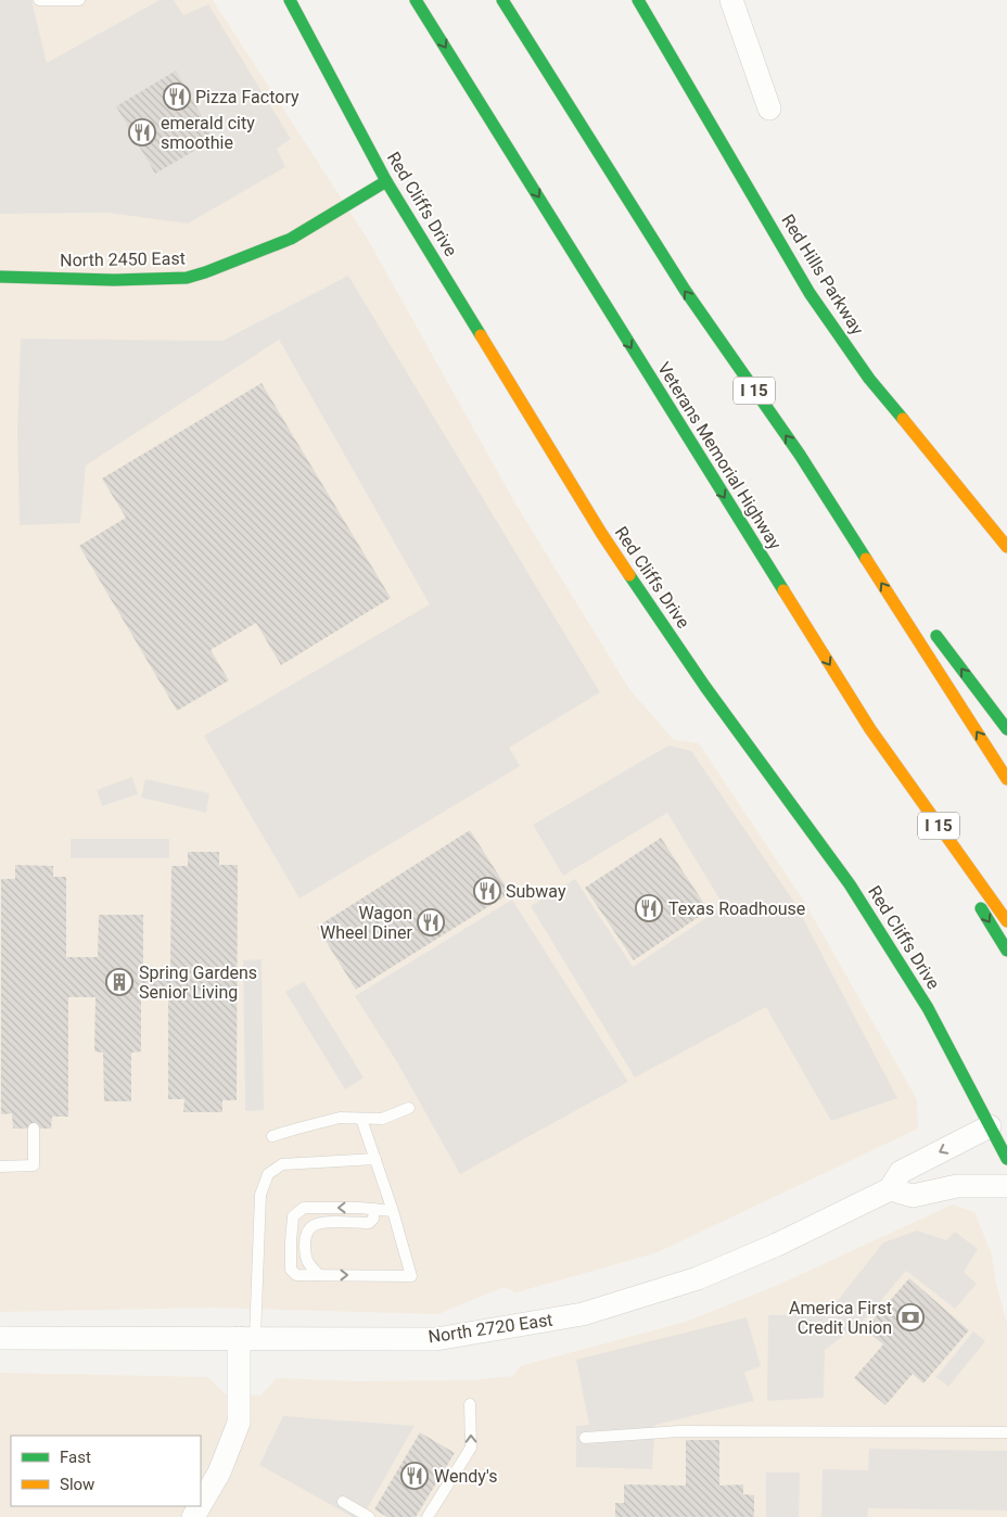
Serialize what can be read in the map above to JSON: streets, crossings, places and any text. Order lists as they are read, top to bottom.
{
  "streets": {
    "main road": [
      "Red Cliffs Drive",
      "North 2450 East",
      "Red Hills Parkway",
      "I 15",
      "Veterans Memorial Highway"
    ],
    "street": ["North 2720 East"]
  },
  "crossings": [
    ["Red Cliffs Drive", "North 2450 East"],
    ["Red Cliffs Drive", "North 2720 East"]
  ],
  "places": {
    "restaurant": [
      "Pizza Factory",
      "emerald city smoothie",
      "Subway",
      "Texas Roadhouse",
      "Wagon Wheel Diner",
      "Wendy's"
    ],
    "building": ["Spring Gardens Senior Living"],
    "bank": ["America First Credit Union"]
  },
  "legend": ["Fast", "Slow"]
}
